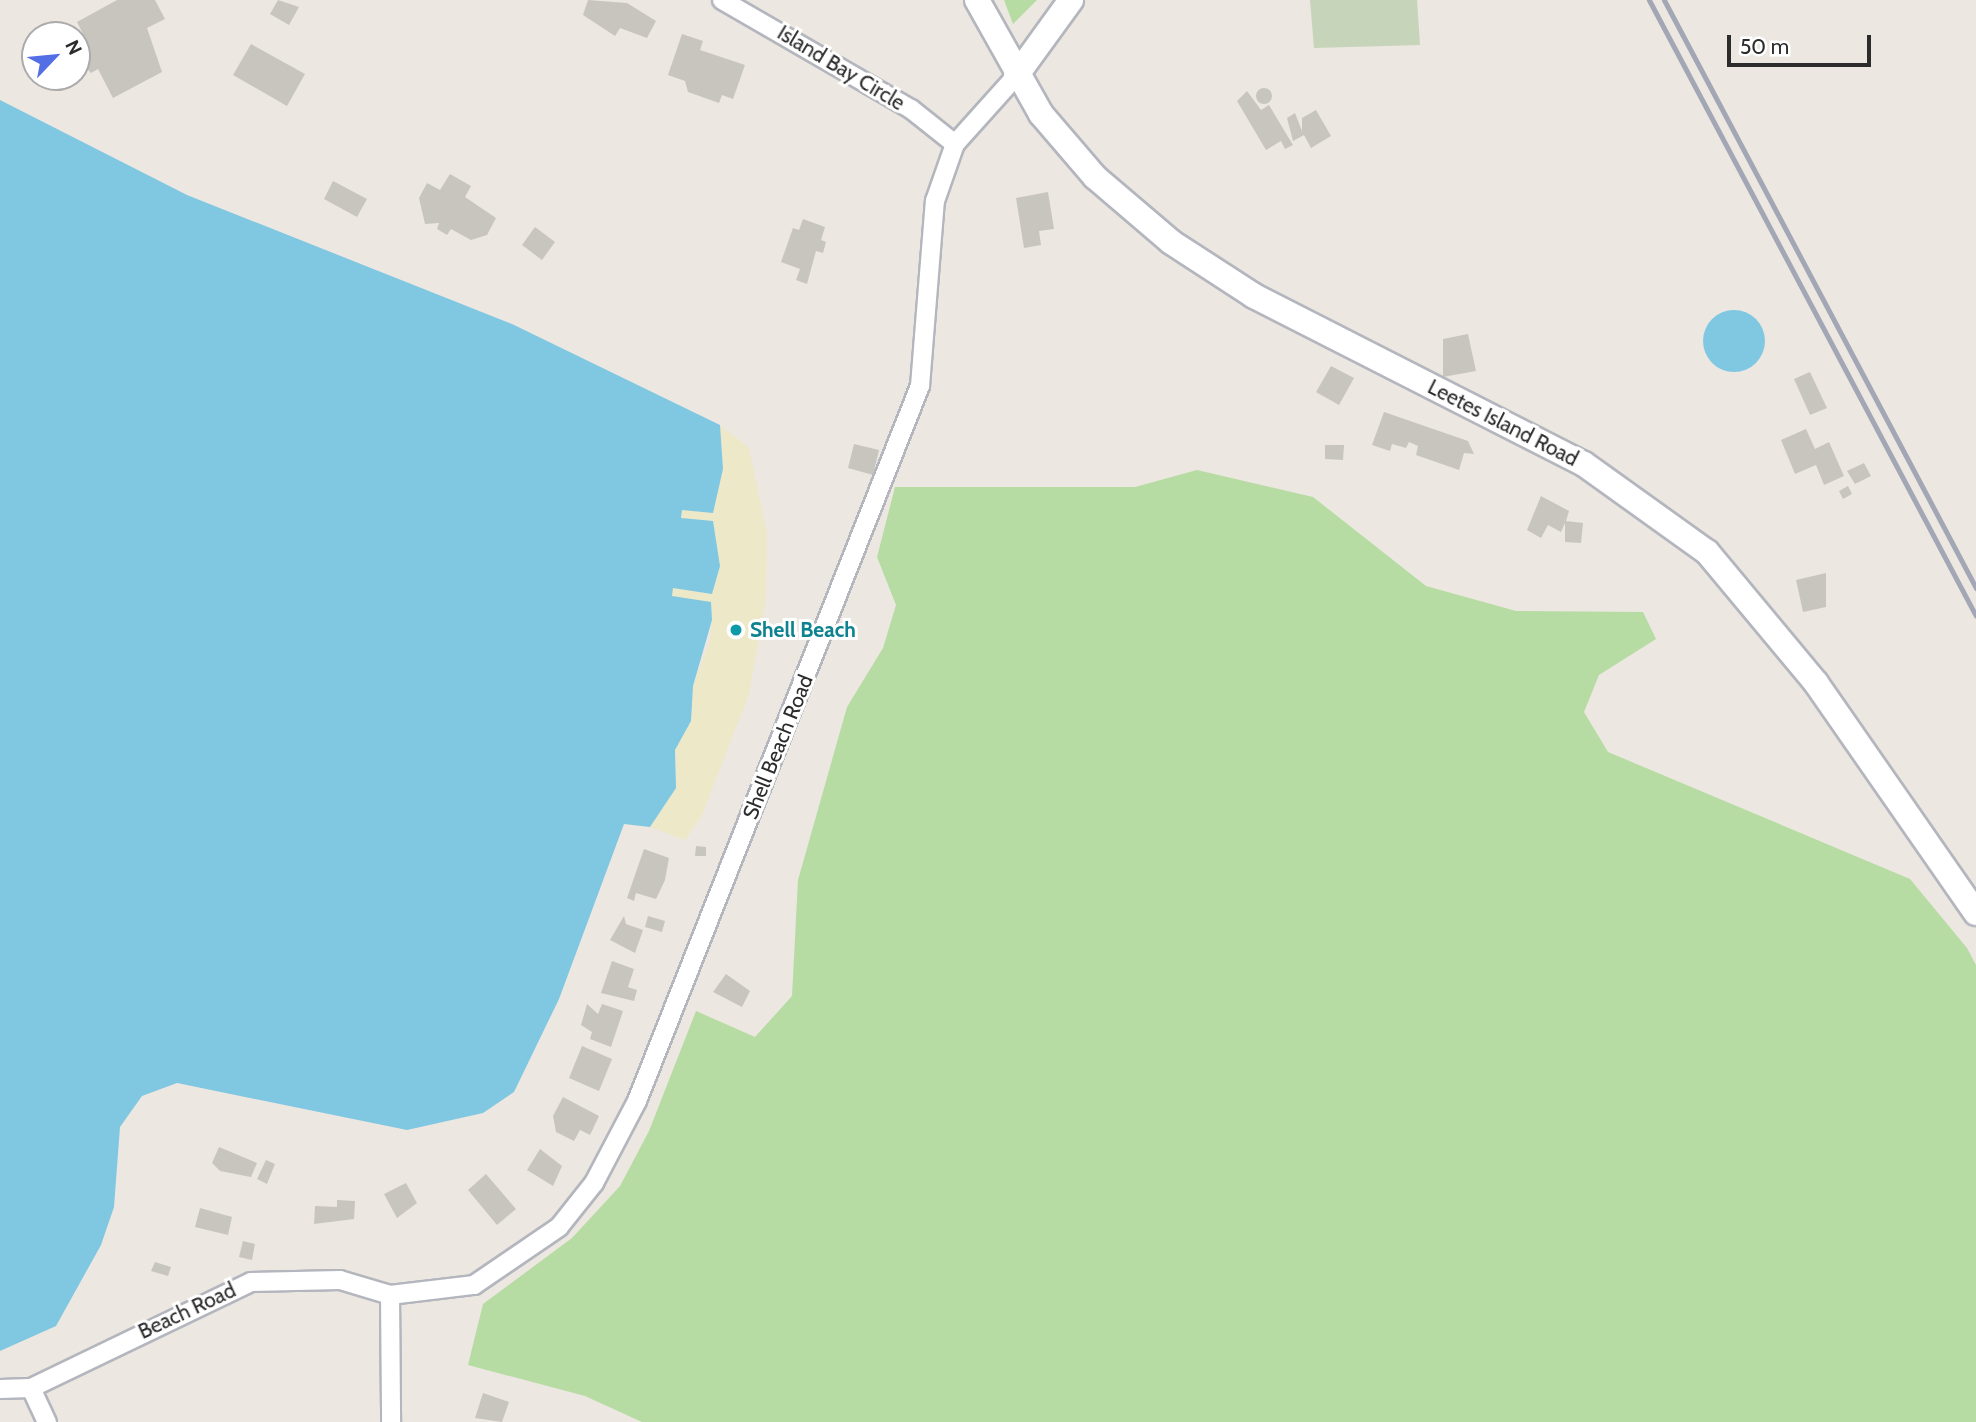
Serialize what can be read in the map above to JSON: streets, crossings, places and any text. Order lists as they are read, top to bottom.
{
  "streets": {
    "main road": ["Leetes Island Road"],
    "street": ["Island Bay Circle", "Shell Beach Road", "Beach Road"]
  },
  "crossings": [
    ["Island Bay Circle", "Shell Beach Road"],
    ["Leetes Island Road", "Shell Beach Road"],
    ["Shell Beach Road", "Beach Road"]
  ],
  "places": ["Shell Beach"],
  "scale_bar": "50 m",
  "north": "top right"
}
